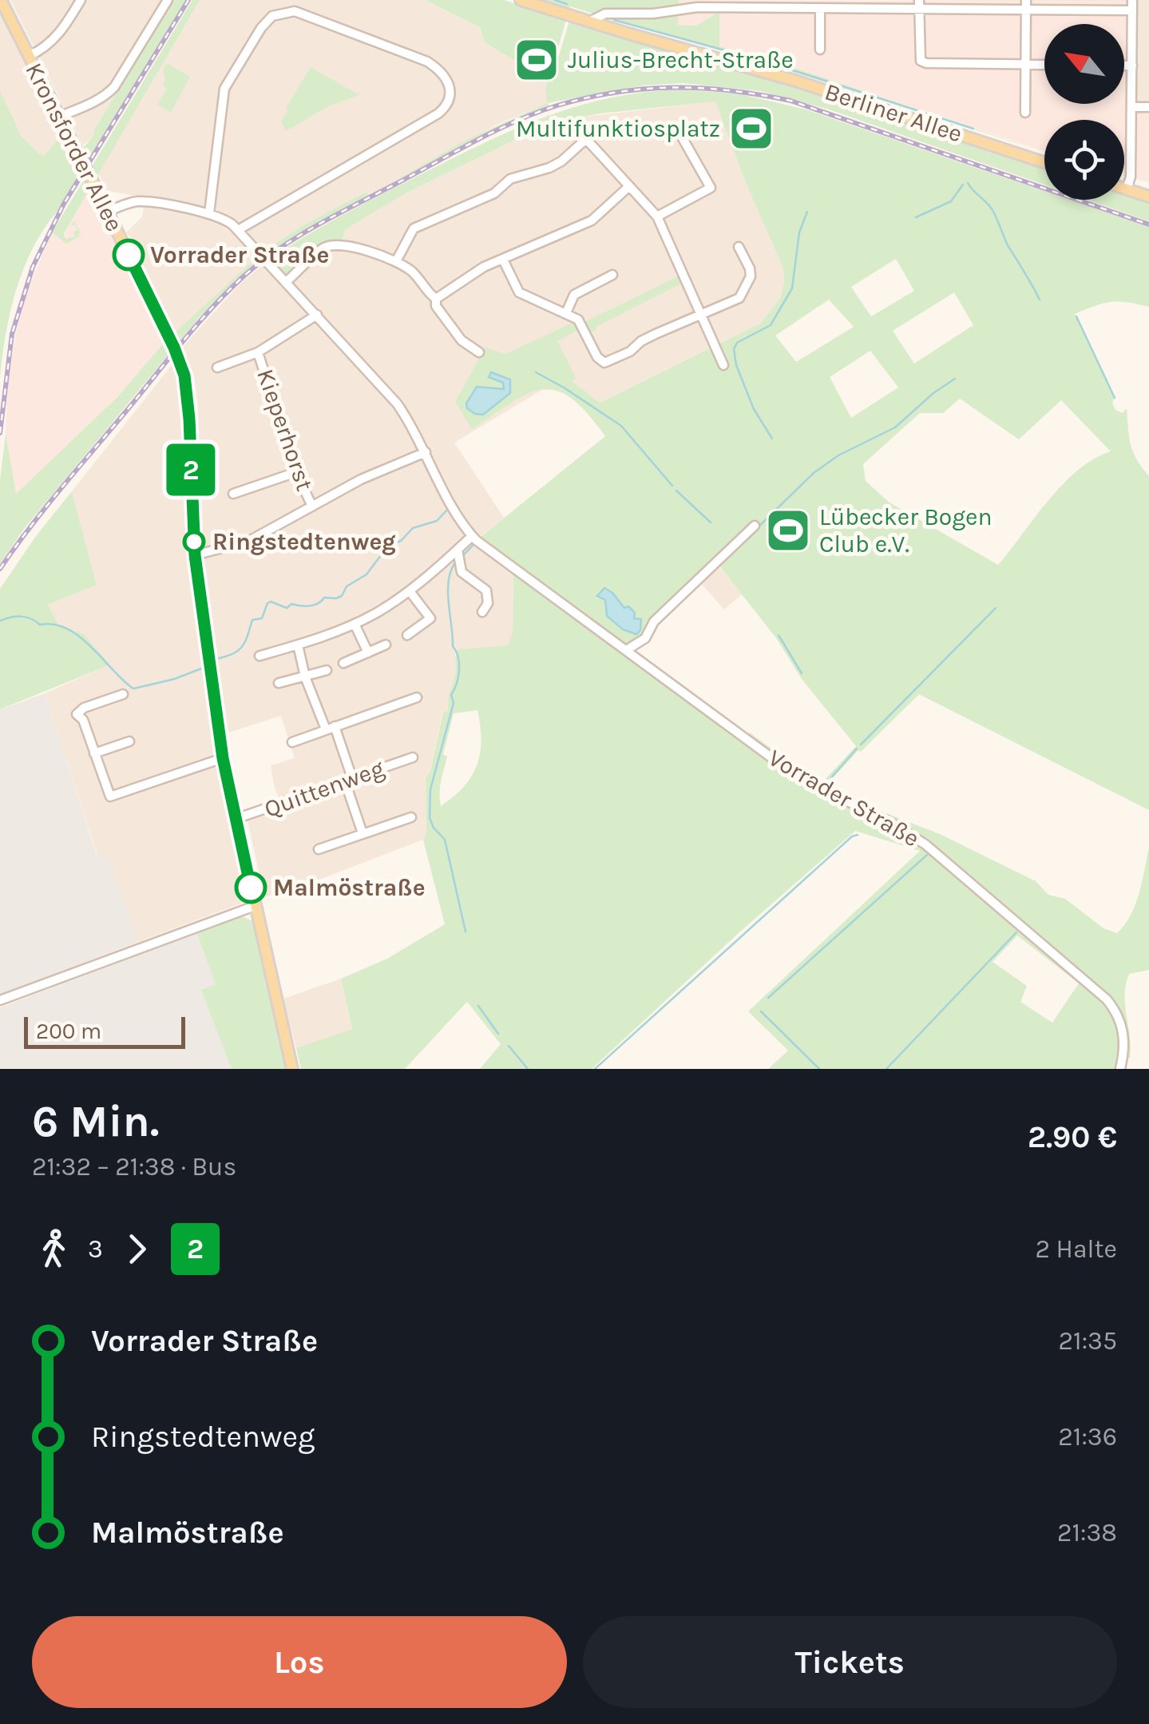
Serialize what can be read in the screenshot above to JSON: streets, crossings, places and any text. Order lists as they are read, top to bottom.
{
  "streets": {
    "main road": ["Berliner Allee", "Kronsforder Allee"],
    "street": ["Kieperhorst", "Quittenweg", "Vorrader Straße"]
  },
  "crossings": [
    ["Kronsforder Allee", "Quittenweg"],
    ["Kronsforder Allee", "Vorrader Straße"]
  ],
  "places": {
    "sports": ["Julius-Brecht-Straße", "Multifunktiosplatz", "Lübecker Bogen Club e.V."],
    "other": ["Vorrader Straße", "Ringstedtenweg", "Malmöstraße"]
  },
  "lines": ["bus line 2"],
  "scale_bar": "200 m",
  "north": "top left",
  "page": {
    "on_map": "2",
    "scale": "200 m",
    "heading": ["6 Min.", "21:32 – 21:38 · Bus", "2.90 €"],
    "legs": ["3", "2", "2 Halte"],
    "list": [
      {
        "name": "Vorrader Straße",
        "value": "21:35"
      },
      {
        "name": "Ringstedtenweg",
        "value": "21:36"
      },
      {
        "name": "Malmöstraße",
        "value": "21:38"
      }
    ],
    "buttons": ["Los", "Tickets"]
  }
}
